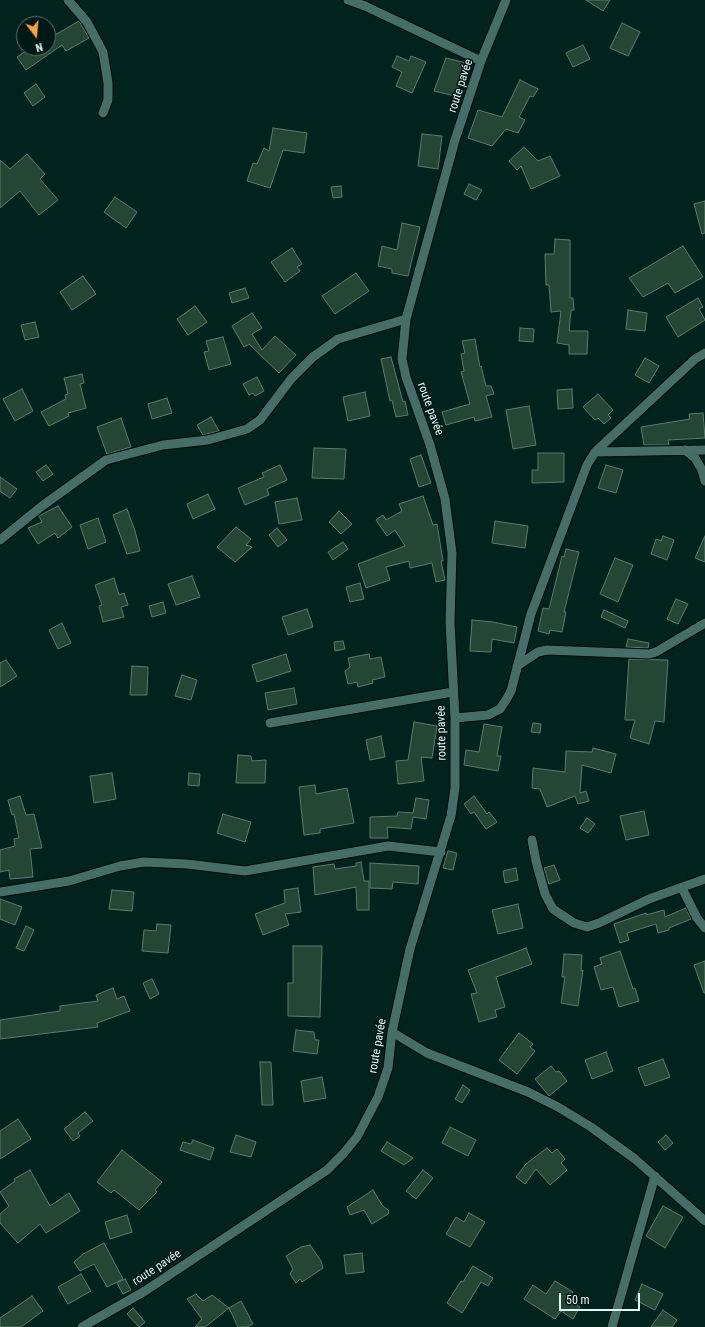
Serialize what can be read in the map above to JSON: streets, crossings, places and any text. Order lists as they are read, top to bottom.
{
  "streets": {
    "street": ["route pavée"]
  },
  "scale_bar": "50 m",
  "north": "bottom"
}
